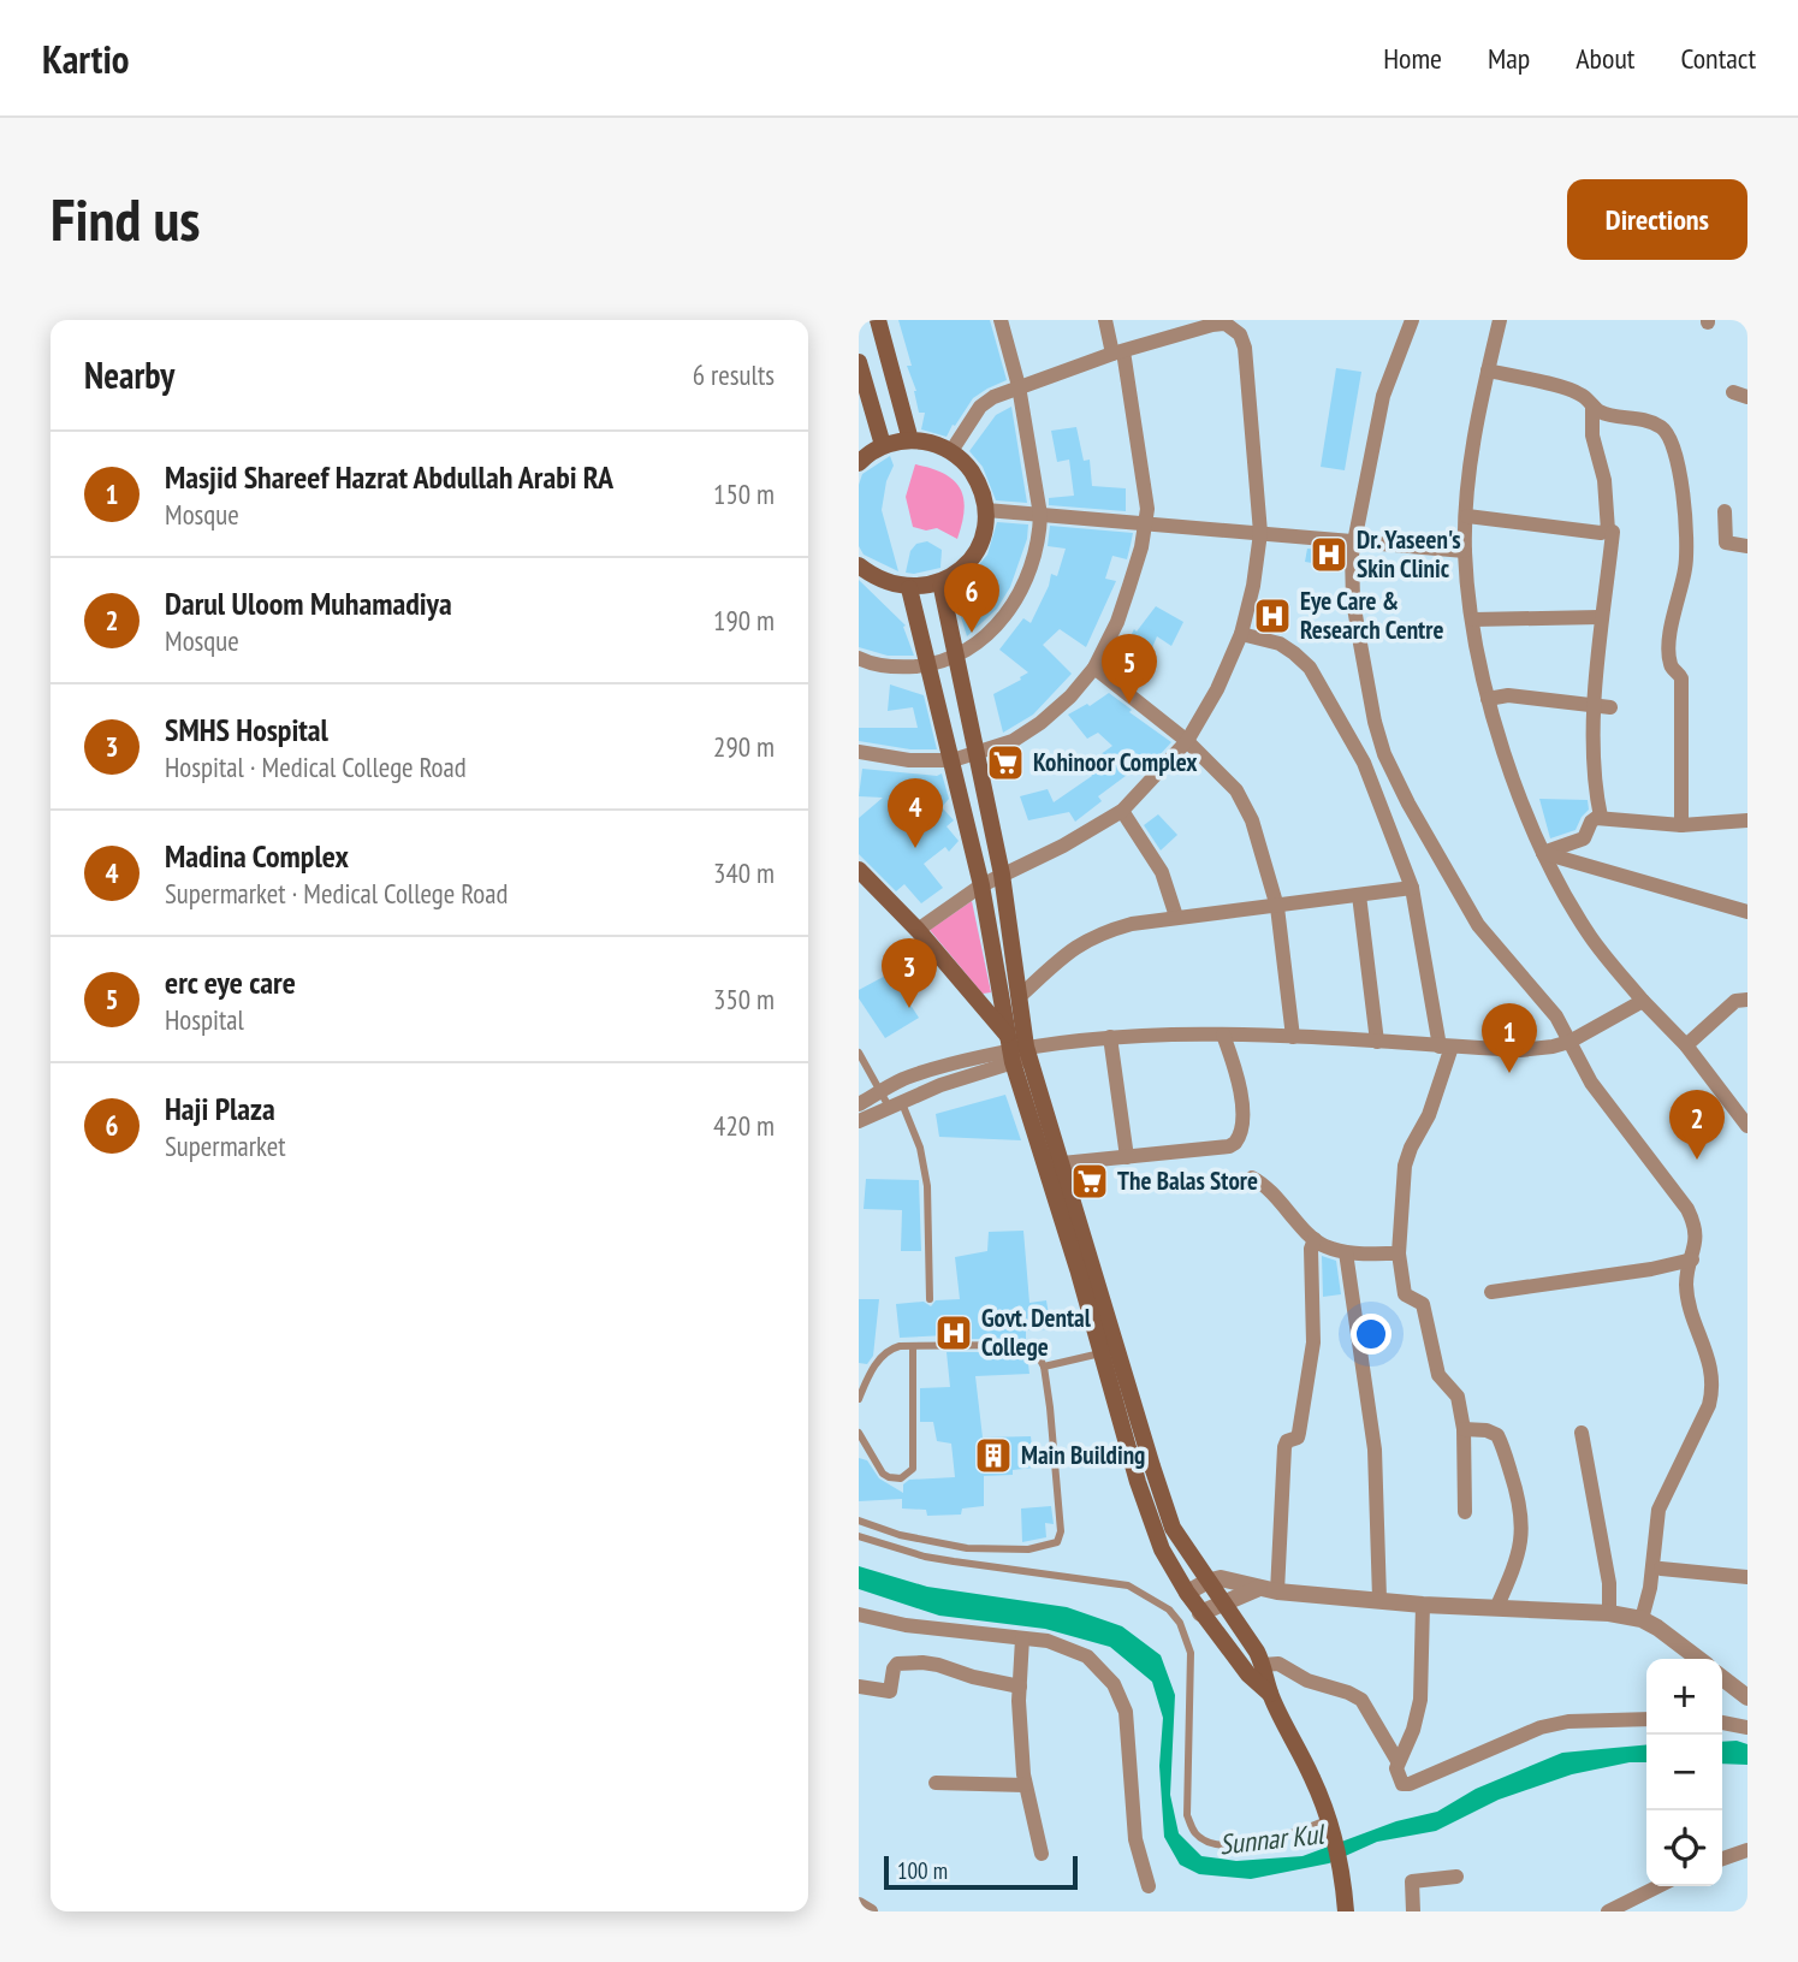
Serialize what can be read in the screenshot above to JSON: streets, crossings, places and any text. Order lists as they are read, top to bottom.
{
  "water": ["Sunnar Kul"],
  "places": {
    "hospital": ["Dr. Yaseen's Skin Clinic", "Eye Care & Research Centre", "Govt. Dental College"],
    "supermarket": ["Kohinoor Complex", "The Balas Store"],
    "building": ["Main Building"]
  },
  "scale_bar": "100 m",
  "page": {
    "header": "Kartio",
    "nav": [
      "Home",
      "Map",
      "About",
      "Contact"
    ],
    "buttons": "Directions",
    "title": "Find us",
    "heading": ["Nearby", "6 results"],
    "list": [
      {
        "mark": "1",
        "name": "Masjid Shareef Hazrat Abdullah Arabi RA",
        "note": "Mosque",
        "value": "150 m"
      },
      {
        "mark": "2",
        "name": "Darul Uloom Muhamadiya",
        "note": "Mosque",
        "value": "190 m"
      },
      {
        "mark": "3",
        "name": "SMHS Hospital",
        "note": "Hospital · Medical College Road",
        "value": "290 m"
      },
      {
        "mark": "4",
        "name": "Madina Complex",
        "note": "Supermarket · Medical College Road",
        "value": "340 m"
      },
      {
        "mark": "5",
        "name": "erc eye care",
        "note": "Hospital",
        "value": "350 m"
      },
      {
        "mark": "6",
        "name": "Haji Plaza",
        "note": "Supermarket",
        "value": "420 m"
      }
    ],
    "pins": [
      "6",
      "5",
      "4",
      "3",
      "1",
      "2"
    ],
    "map_buttons": ["+", "−"],
    "scale": "100 m"
  }
}
